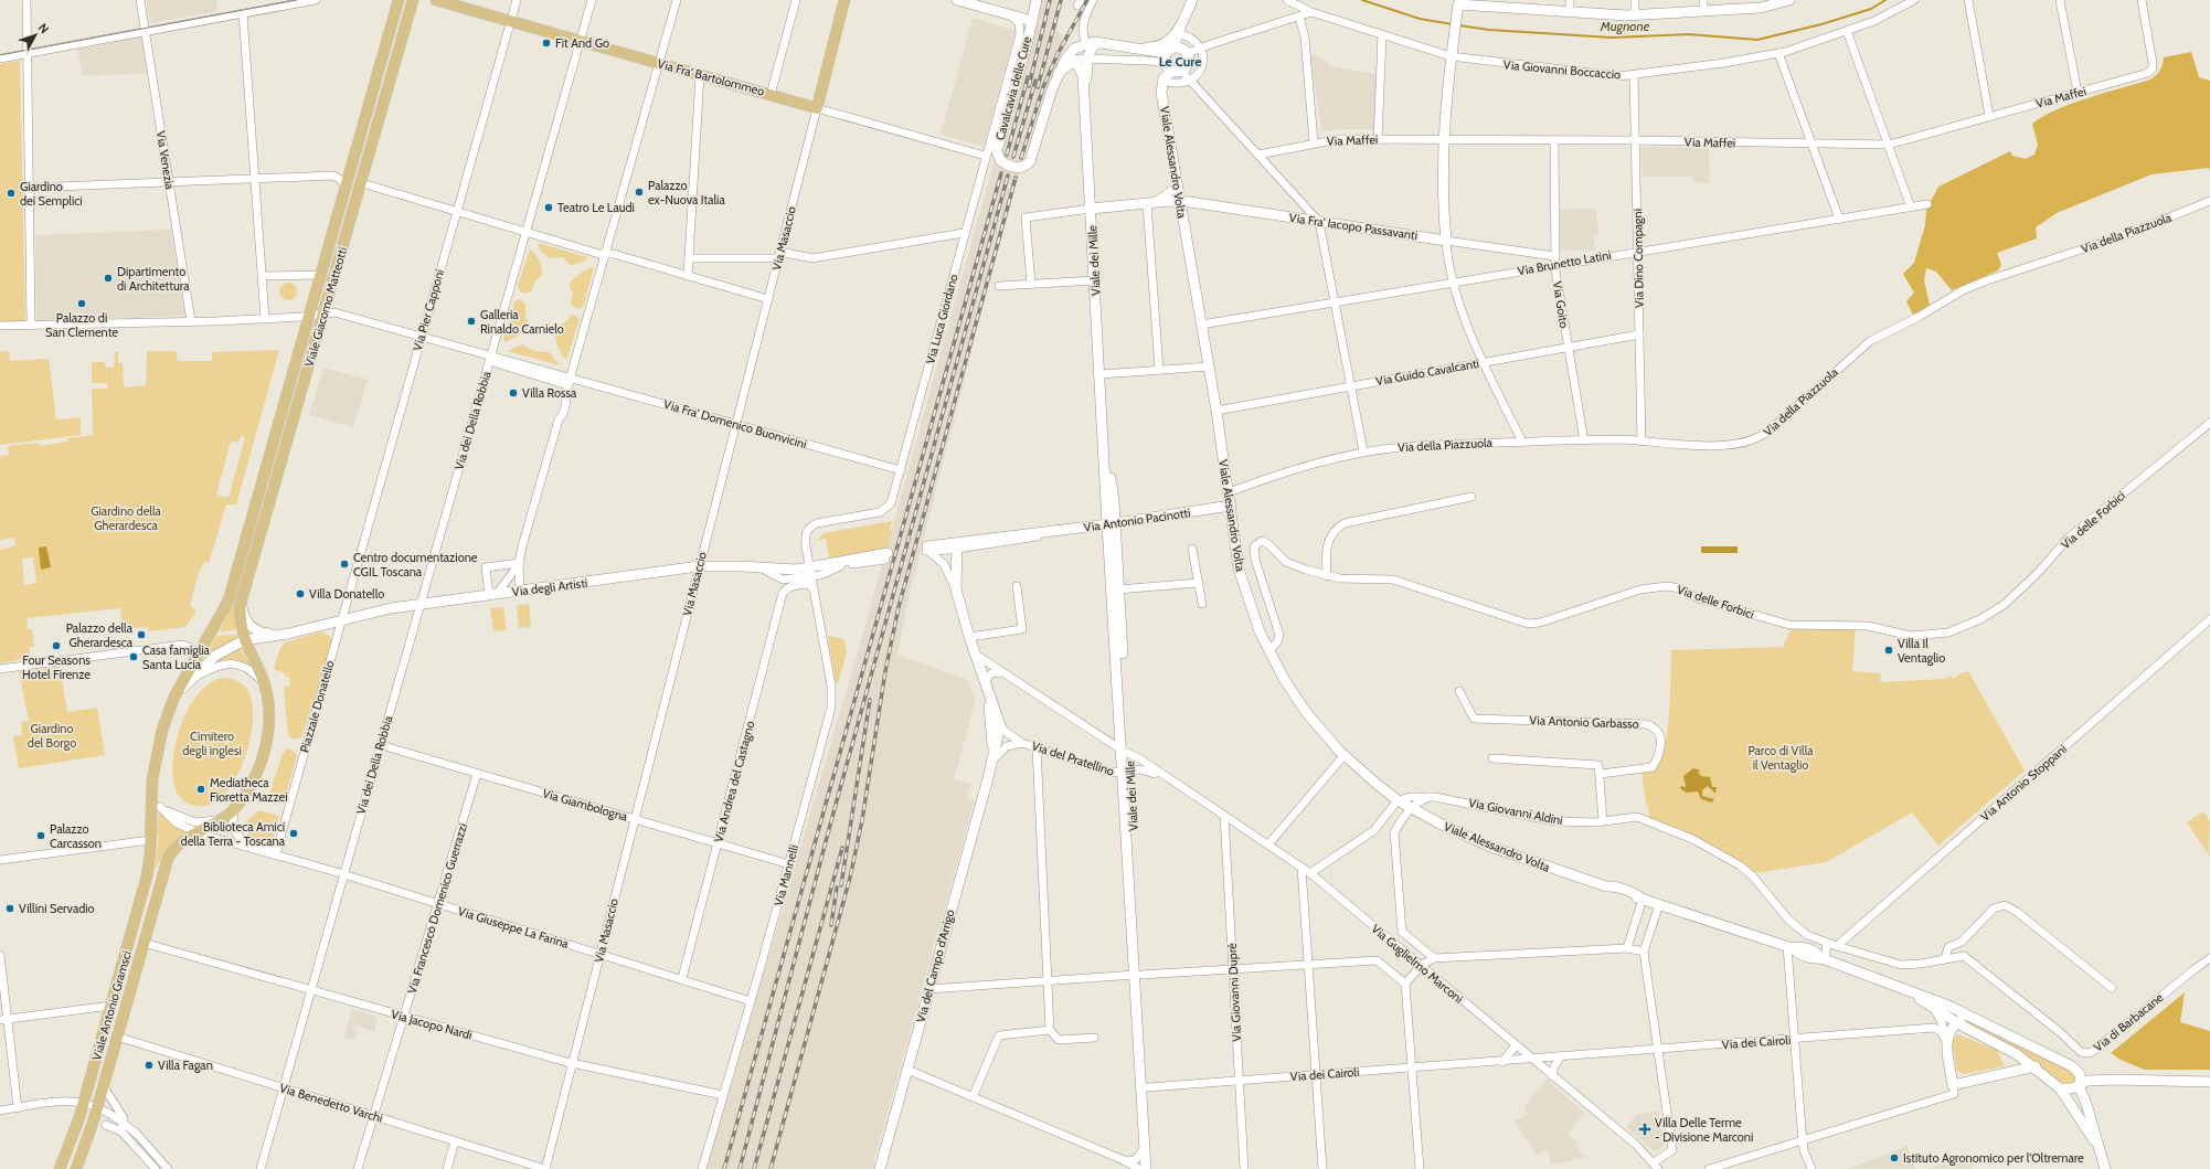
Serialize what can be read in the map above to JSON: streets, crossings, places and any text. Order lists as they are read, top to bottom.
{
  "streets": {
    "main road": [
      "Via Fra' Bartolommeo",
      "Via Masaccio",
      "Viale Giacomo Matteotti",
      "Viale Antonio Gramsci"
    ],
    "street": [
      "Via Giovanni Boccaccio",
      "Cavalcavia delle Cure",
      "Via Maffei",
      "Via Venezia",
      "Viale Alessandro Volta",
      "Via Fra' Iacopo Passavanti",
      "Via della Piazzuola",
      "Via Dino Compagni",
      "Viale dei Mille",
      "Via Brunetto Latini",
      "Via Goito",
      "Via Pier Capponi",
      "Via Luca Giordano",
      "Via Guido Cavalcanti",
      "Via dei Della Robbia",
      "Via Fra' Domenico Buonvicini",
      "Via Antonio Pacinotti",
      "Via delle Forbici",
      "Via degli Artisti",
      "Piazzale Donatello",
      "Via Antonio Garbasso",
      "Via del Pratellino",
      "Via Andrea del Castagno",
      "Via Antonio Stoppani",
      "Via Giambologna",
      "Via Giovanni Aldini",
      "Via Mannelli",
      "Via Francesco Domenico Guerrazzi",
      "Via Giuseppe La Farina",
      "Via Guglielmo Marconi",
      "Via del Campo d'Arrigo",
      "Via Giovanni Duprè",
      "Via di Barbacane",
      "Via Jacopo Nardi",
      "Via dei Cairoli",
      "Via Benedetto Varchi"
    ]
  },
  "crossings": [
    ["Via Giovanni Boccaccio", "Via Dino Compagni"],
    ["Via Fra' Bartolommeo", "Via Masaccio"],
    ["Via Fra' Bartolommeo", "Via Pier Capponi"],
    ["Via Fra' Bartolommeo", "Via Luca Giordano"],
    ["Via Fra' Bartolommeo", "Via dei Della Robbia"],
    ["Via Maffei", "Via Dino Compagni"],
    ["Via Maffei", "Via Goito"],
    ["Via Venezia", "Via Fra' Domenico Buonvicini"],
    ["Viale Alessandro Volta", "Via Fra' Iacopo Passavanti"],
    ["Viale Alessandro Volta", "Via della Piazzuola"],
    ["Viale Alessandro Volta", "Via Brunetto Latini"],
    ["Viale Alessandro Volta", "Via Guido Cavalcanti"],
    ["Viale Alessandro Volta", "Via Antonio Pacinotti"],
    ["Viale Alessandro Volta", "Via delle Forbici"],
    ["Viale Alessandro Volta", "Via Giovanni Aldini"],
    ["Via Fra' Iacopo Passavanti", "Viale dei Mille"],
    ["Via Fra' Iacopo Passavanti", "Via Brunetto Latini"],
    ["Via Fra' Iacopo Passavanti", "Via Goito"],
    ["Via della Piazzuola", "Via Dino Compagni"],
    ["Via della Piazzuola", "Via Goito"],
    ["Via Masaccio", "Via Fra' Domenico Buonvicini"],
    ["Via Masaccio", "Via degli Artisti"],
    ["Via Masaccio", "Via Giambologna"],
    ["Via Masaccio", "Via Giuseppe La Farina"],
    ["Via Masaccio", "Via Jacopo Nardi"],
    ["Via Masaccio", "Via Benedetto Varchi"],
    ["Via Dino Compagni", "Via Brunetto Latini"],
    ["Via Dino Compagni", "Via Guido Cavalcanti"],
    ["Viale dei Mille", "Via Antonio Pacinotti"],
    ["Viale dei Mille", "Via del Pratellino"],
    ["Viale dei Mille", "Via Guglielmo Marconi"],
    ["Viale dei Mille", "Via dei Cairoli"],
    ["Via Brunetto Latini", "Via Goito"],
    ["Via Goito", "Via Guido Cavalcanti"],
    ["Viale Giacomo Matteotti", "Via Fra' Domenico Buonvicini"],
    ["Via Pier Capponi", "Via Fra' Domenico Buonvicini"],
    ["Via Pier Capponi", "Via degli Artisti"],
    ["Via Pier Capponi", "Piazzale Donatello"],
    ["Via Luca Giordano", "Via Fra' Domenico Buonvicini"],
    ["Via Luca Giordano", "Via degli Artisti"],
    ["Via Luca Giordano", "Via Mannelli"],
    ["Via dei Della Robbia", "Via Fra' Domenico Buonvicini"],
    ["Via dei Della Robbia", "Via degli Artisti"],
    ["Via dei Della Robbia", "Via Giambologna"],
    ["Via dei Della Robbia", "Via Giuseppe La Farina"],
    ["Via dei Della Robbia", "Via Jacopo Nardi"],
    ["Via dei Della Robbia", "Via Benedetto Varchi"],
    ["Via degli Artisti", "Piazzale Donatello"],
    ["Via degli Artisti", "Via Mannelli"],
    ["Piazzale Donatello", "Via Giuseppe La Farina"],
    ["Via del Pratellino", "Via Guglielmo Marconi"],
    ["Via del Pratellino", "Via del Campo d'Arrigo"],
    ["Via Andrea del Castagno", "Via Giambologna"],
    ["Via Andrea del Castagno", "Via Mannelli"],
    ["Via Andrea del Castagno", "Via Giuseppe La Farina"],
    ["Via Giambologna", "Via Mannelli"],
    ["Via Giambologna", "Via Francesco Domenico Guerrazzi"],
    ["Via Mannelli", "Via Giuseppe La Farina"],
    ["Via Mannelli", "Via Jacopo Nardi"],
    ["Via Francesco Domenico Guerrazzi", "Via Giuseppe La Farina"],
    ["Via Francesco Domenico Guerrazzi", "Via Jacopo Nardi"],
    ["Via Francesco Domenico Guerrazzi", "Via Benedetto Varchi"],
    ["Via Guglielmo Marconi", "Via Giovanni Duprè"],
    ["Via Guglielmo Marconi", "Via dei Cairoli"],
    ["Via Giovanni Duprè", "Via dei Cairoli"],
    ["Viale Antonio Gramsci", "Via Jacopo Nardi"],
    ["Viale Antonio Gramsci", "Via Benedetto Varchi"]
  ],
  "districts": ["Le Cure"],
  "water": ["Mugnone"],
  "parks": [
    "Giardino della Gherardesca",
    "Giardino del Borgo",
    "Cimitero degli inglesi",
    "Parco di Villa il Ventaglio"
  ],
  "places": {
    "other": [
      "Fit And Go",
      "Palazzo ex-Nuova Italia",
      "Giardino dei Semplici",
      "Teatro Le Laudi",
      "Dipartimento di Architettura",
      "Palazzo di San Clemente",
      "Galleria Rinaldo Carnielo",
      "Villa Rossa",
      "Centro documentazione CGIL Toscana",
      "Villa Donatello",
      "Palazzo della Gherardesca",
      "Four Seasons Hotel Firenze",
      "Villa Il Ventaglio",
      "Casa famiglia Santa Lucia",
      "Mediatheca Fioretta Mazzei",
      "Biblioteca Amici della Terra - Toscana",
      "Palazzo Carcasson",
      "Villini Servadio",
      "Villa Fagan",
      "Istituto Agronomico per l'Oltremare"
    ],
    "health": ["Villa Delle Terme - Divisione Marconi"]
  },
  "north": "top right"
}
